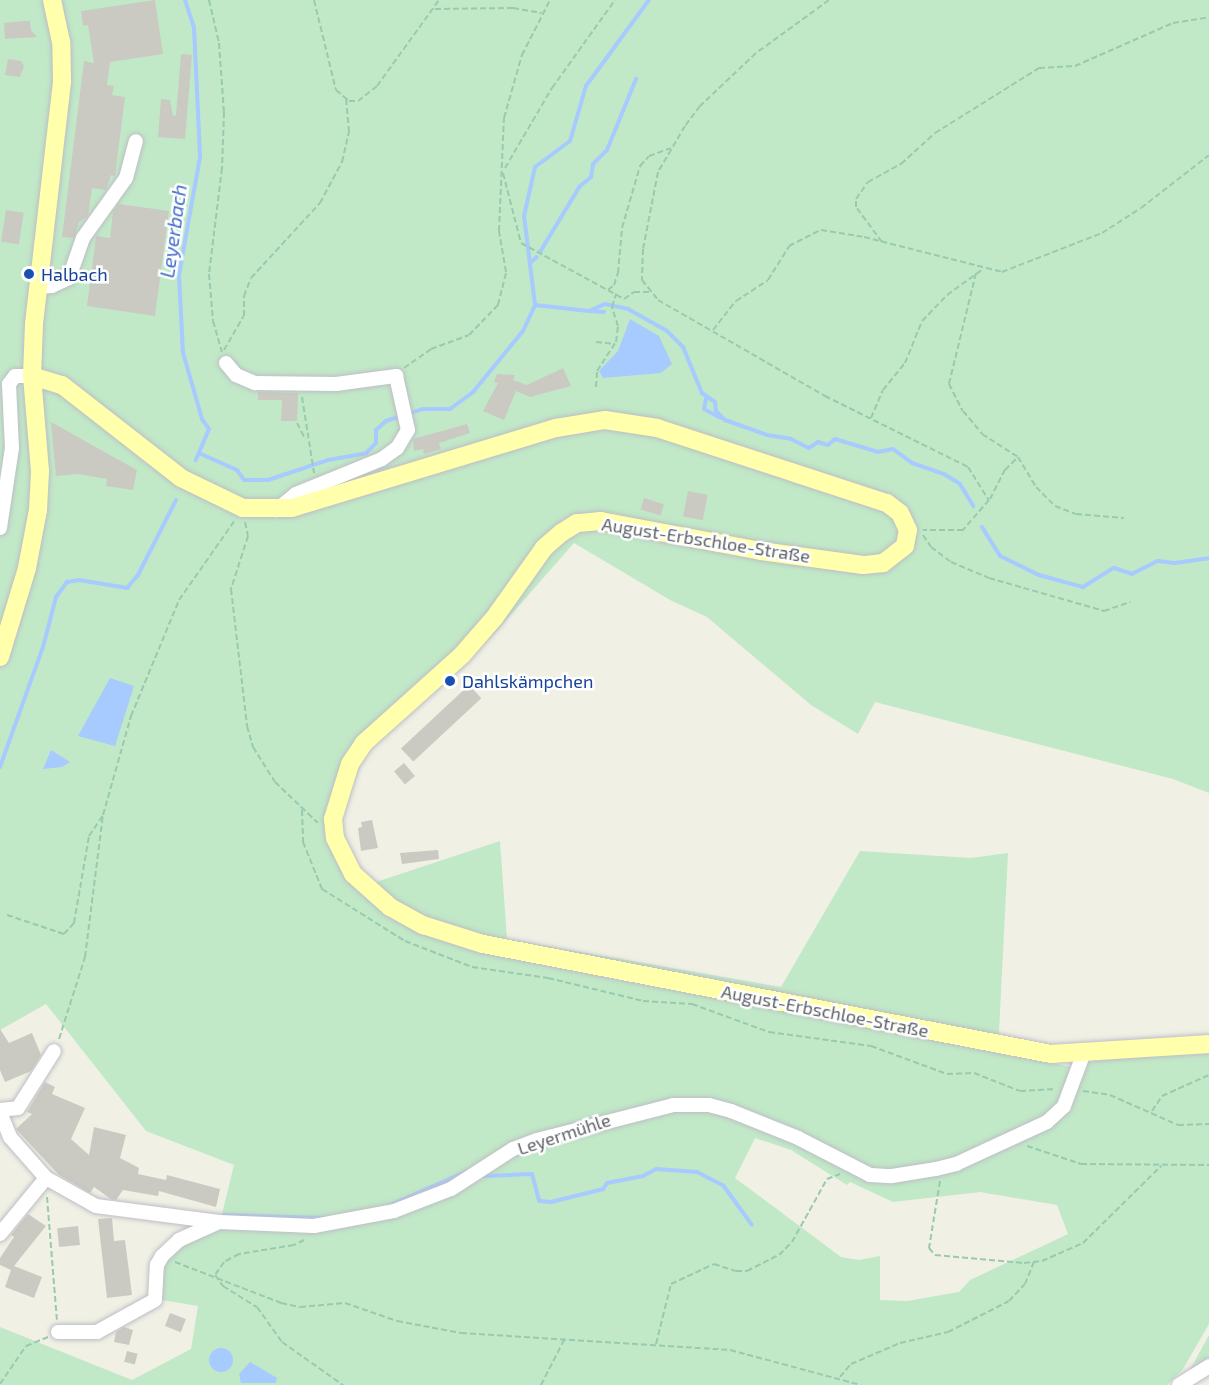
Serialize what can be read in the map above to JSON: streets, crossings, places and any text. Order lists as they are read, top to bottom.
{
  "streets": {
    "main road": ["August-Erbschloe-Straße"],
    "street": ["Leyermühle"]
  },
  "crossings": [
    ["August-Erbschloe-Straße", "Leyermühle"]
  ],
  "water": ["Leyerbach"],
  "places": ["Halbach", "Dahlskämpchen"]
}
